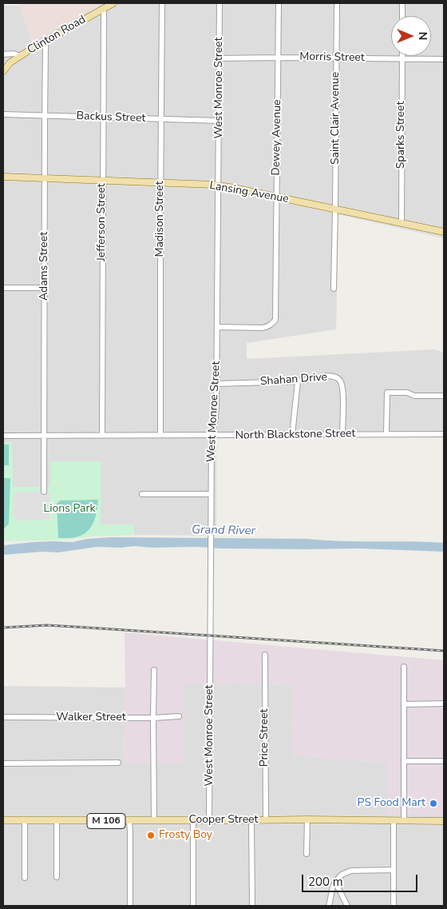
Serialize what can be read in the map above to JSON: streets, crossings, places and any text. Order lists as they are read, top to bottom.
{
  "streets": {
    "main road": [
      "Clinton Road",
      "Lansing Avenue",
      "Cooper Street",
      "M 106"
    ],
    "street": [
      "Morris Street",
      "West Monroe Street",
      "Backus Street",
      "Saint Clair Avenue",
      "Sparks Street",
      "Dewey Avenue",
      "Madison Street",
      "Jefferson Street",
      "Adams Street",
      "Shahan Drive",
      "North Blackstone Street",
      "Walker Street",
      "Price Street"
    ]
  },
  "crossings": [
    ["Clinton Road", "Jefferson Street"],
    ["Clinton Road", "Adams Street"],
    ["Morris Street", "West Monroe Street"],
    ["Morris Street", "Saint Clair Avenue"],
    ["Morris Street", "Sparks Street"],
    ["Morris Street", "Dewey Avenue"],
    ["West Monroe Street", "Backus Street"],
    ["West Monroe Street", "Dewey Avenue"],
    ["West Monroe Street", "Lansing Avenue"],
    ["West Monroe Street", "Shahan Drive"],
    ["West Monroe Street", "North Blackstone Street"],
    ["West Monroe Street", "Cooper Street"],
    ["Backus Street", "Madison Street"],
    ["Backus Street", "Jefferson Street"],
    ["Backus Street", "Adams Street"],
    ["Saint Clair Avenue", "Lansing Avenue"],
    ["Sparks Street", "Lansing Avenue"],
    ["Dewey Avenue", "Lansing Avenue"],
    ["Lansing Avenue", "Madison Street"],
    ["Lansing Avenue", "Jefferson Street"],
    ["Lansing Avenue", "Adams Street"],
    ["Madison Street", "North Blackstone Street"],
    ["Jefferson Street", "North Blackstone Street"],
    ["Adams Street", "North Blackstone Street"],
    ["Shahan Drive", "North Blackstone Street"],
    ["Price Street", "Cooper Street"]
  ],
  "water": ["Grand River"],
  "parks": ["Lions Park"],
  "places": ["PS Food Mart", "Frosty Boy"],
  "scale_bar": "200 m",
  "north": "right"
}
